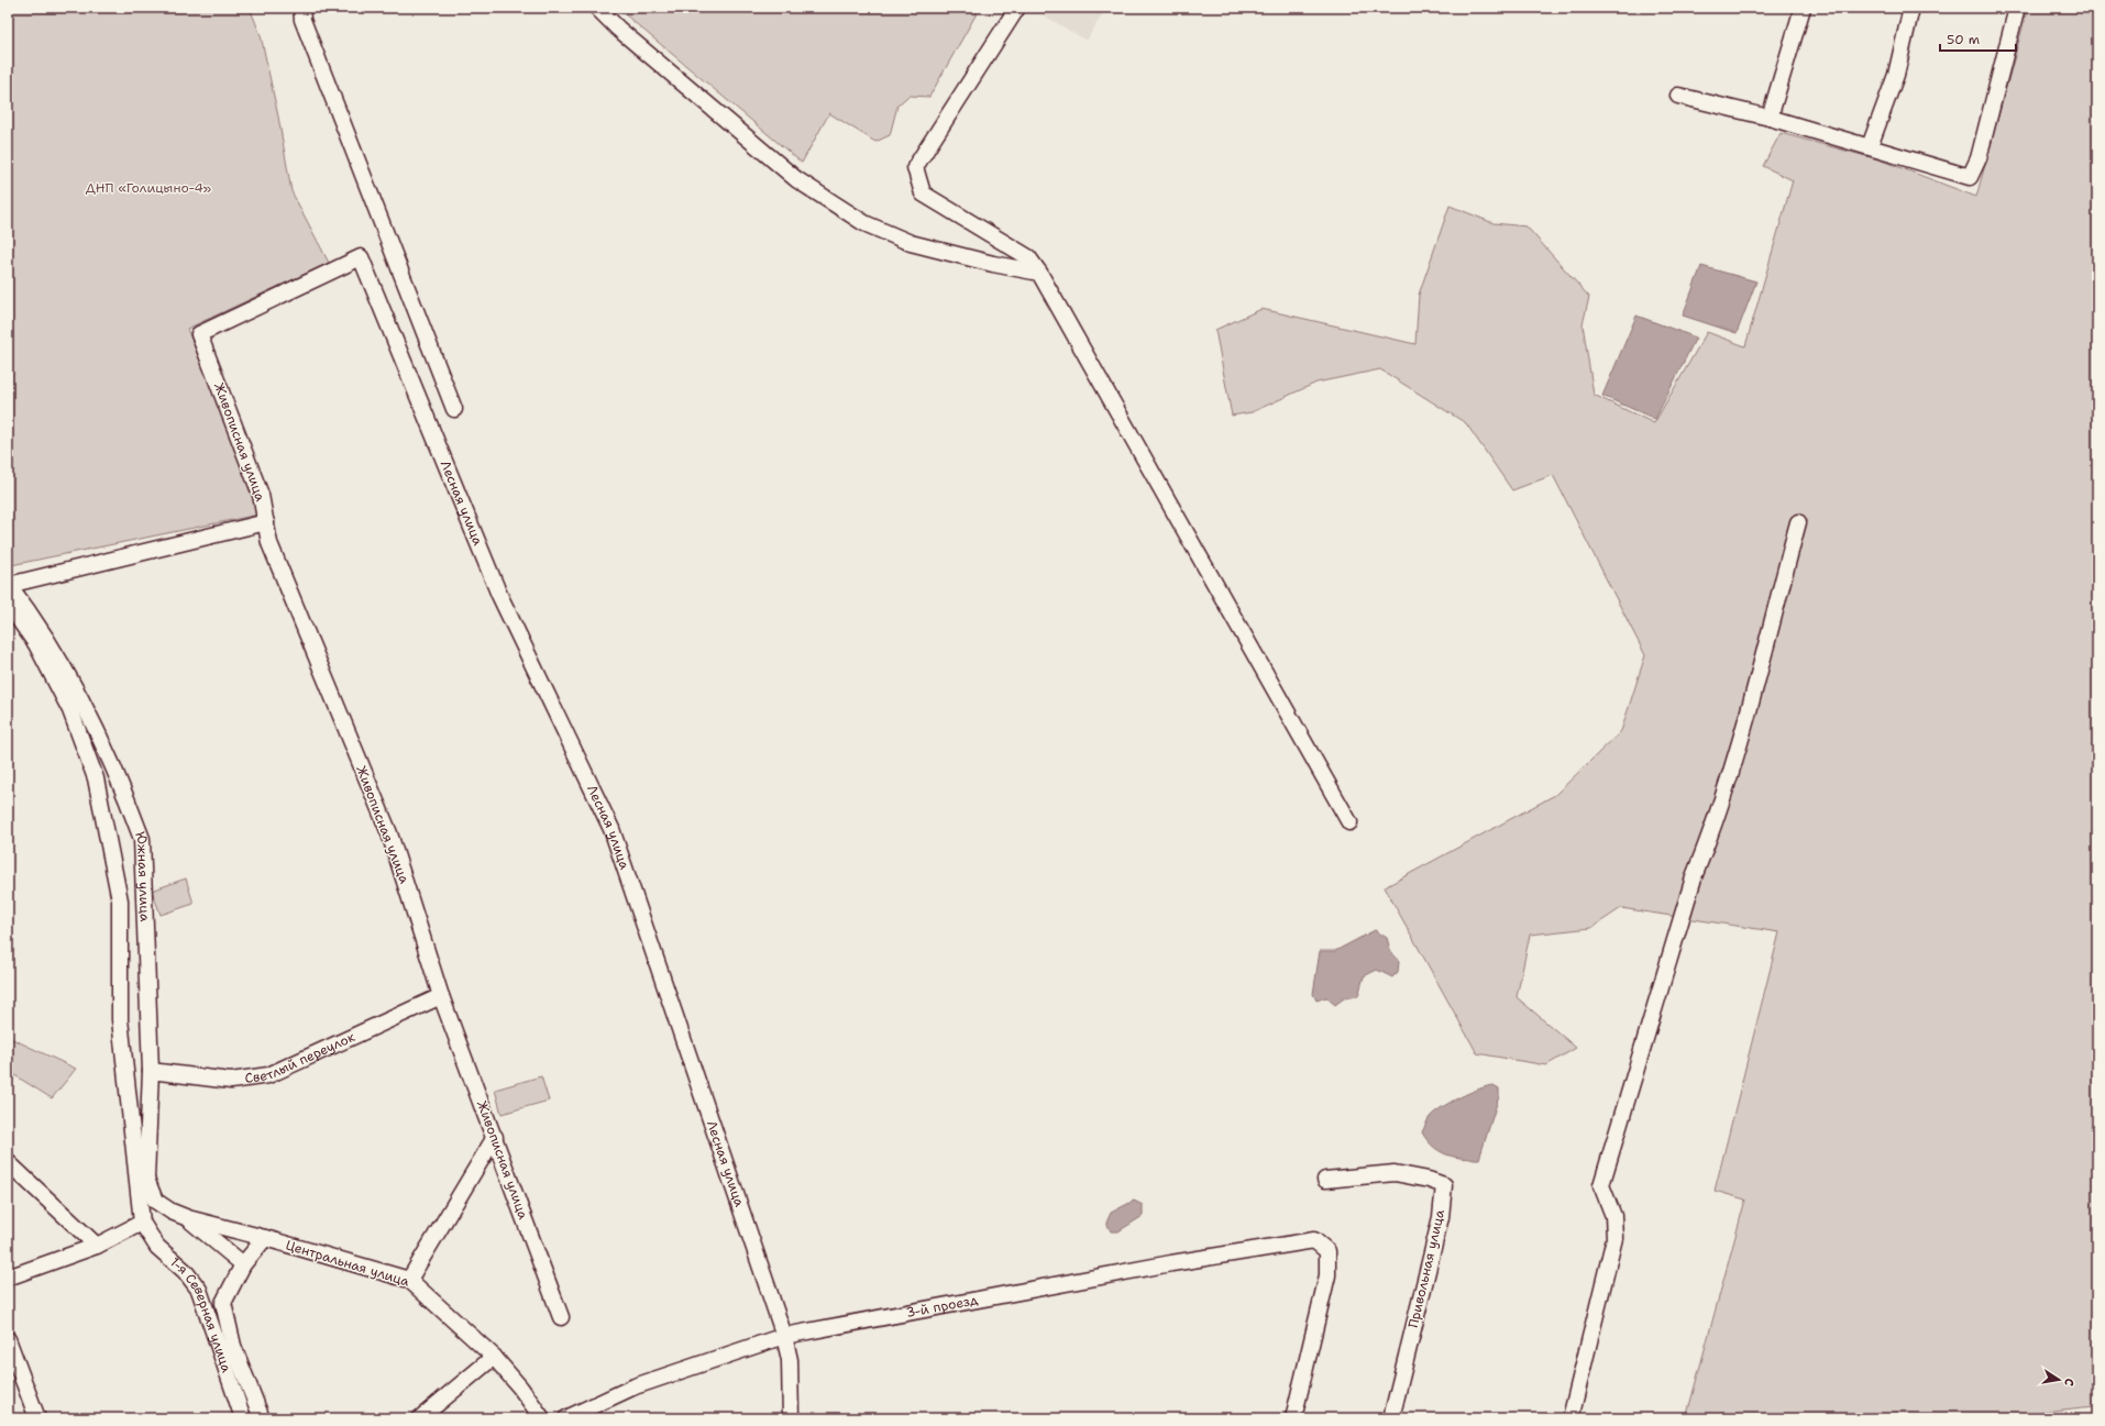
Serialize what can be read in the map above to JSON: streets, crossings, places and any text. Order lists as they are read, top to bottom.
{
  "streets": {
    "street": [
      "Живописная улица",
      "Лесная улица",
      "Южная улица",
      "Светлый переулок",
      "Центральная улица",
      "Привольная улица",
      "3-й проезд",
      "1-я Северная улица"
    ]
  },
  "crossings": [
    ["Живописная улица", "Лесная улица"],
    ["Живописная улица", "Светлый переулок"],
    ["Лесная улица", "3-й проезд"],
    ["Южная улица", "Светлый переулок"],
    ["Южная улица", "Центральная улица"]
  ],
  "parks": ["ДНП «Голицыно-4»"],
  "scale_bar": "50 m",
  "north": "right"
}
